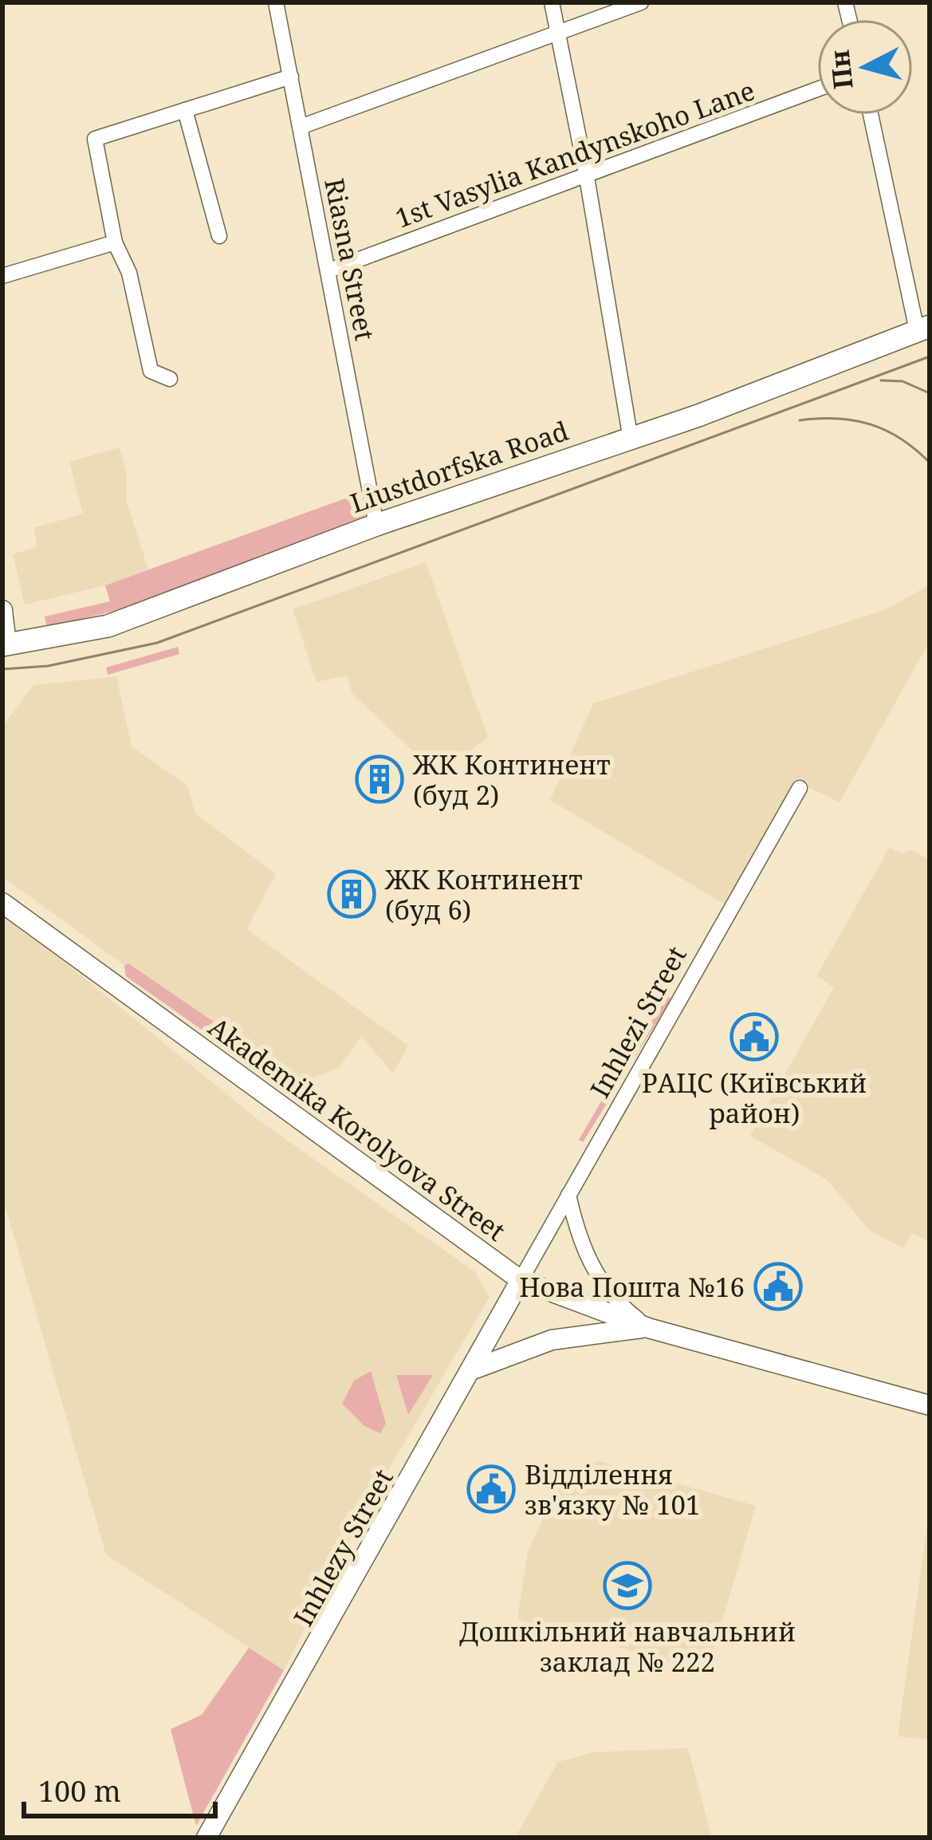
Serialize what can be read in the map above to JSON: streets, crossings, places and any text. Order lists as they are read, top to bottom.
{
  "streets": {
    "main road": ["Liustdorfska Road", "Akademika Korolyova Street", "Inhlezy Street"],
    "street": ["1st Vasylia Kandynskoho Lane", "Riasna Street", "Inhlezi Street"]
  },
  "crossings": [
    ["1st Vasylia Kandynskoho Lane", "Riasna Street"],
    ["Riasna Street", "Liustdorfska Road"],
    ["Inhlezi Street", "Akademika Korolyova Street"],
    ["Inhlezi Street", "Inhlezy Street"],
    ["Akademika Korolyova Street", "Inhlezy Street"]
  ],
  "places": {
    "building": ["ЖК Континент (буд 2)", "ЖК Континент (буд 6)"],
    "public building": ["РАЦС (Київський район)", "Нова Пошта №16", "Відділення зв'язку № 101"],
    "school or university": ["Дошкільний навчальний заклад № 222"]
  },
  "scale_bar": "100 m",
  "north": "left"
}
